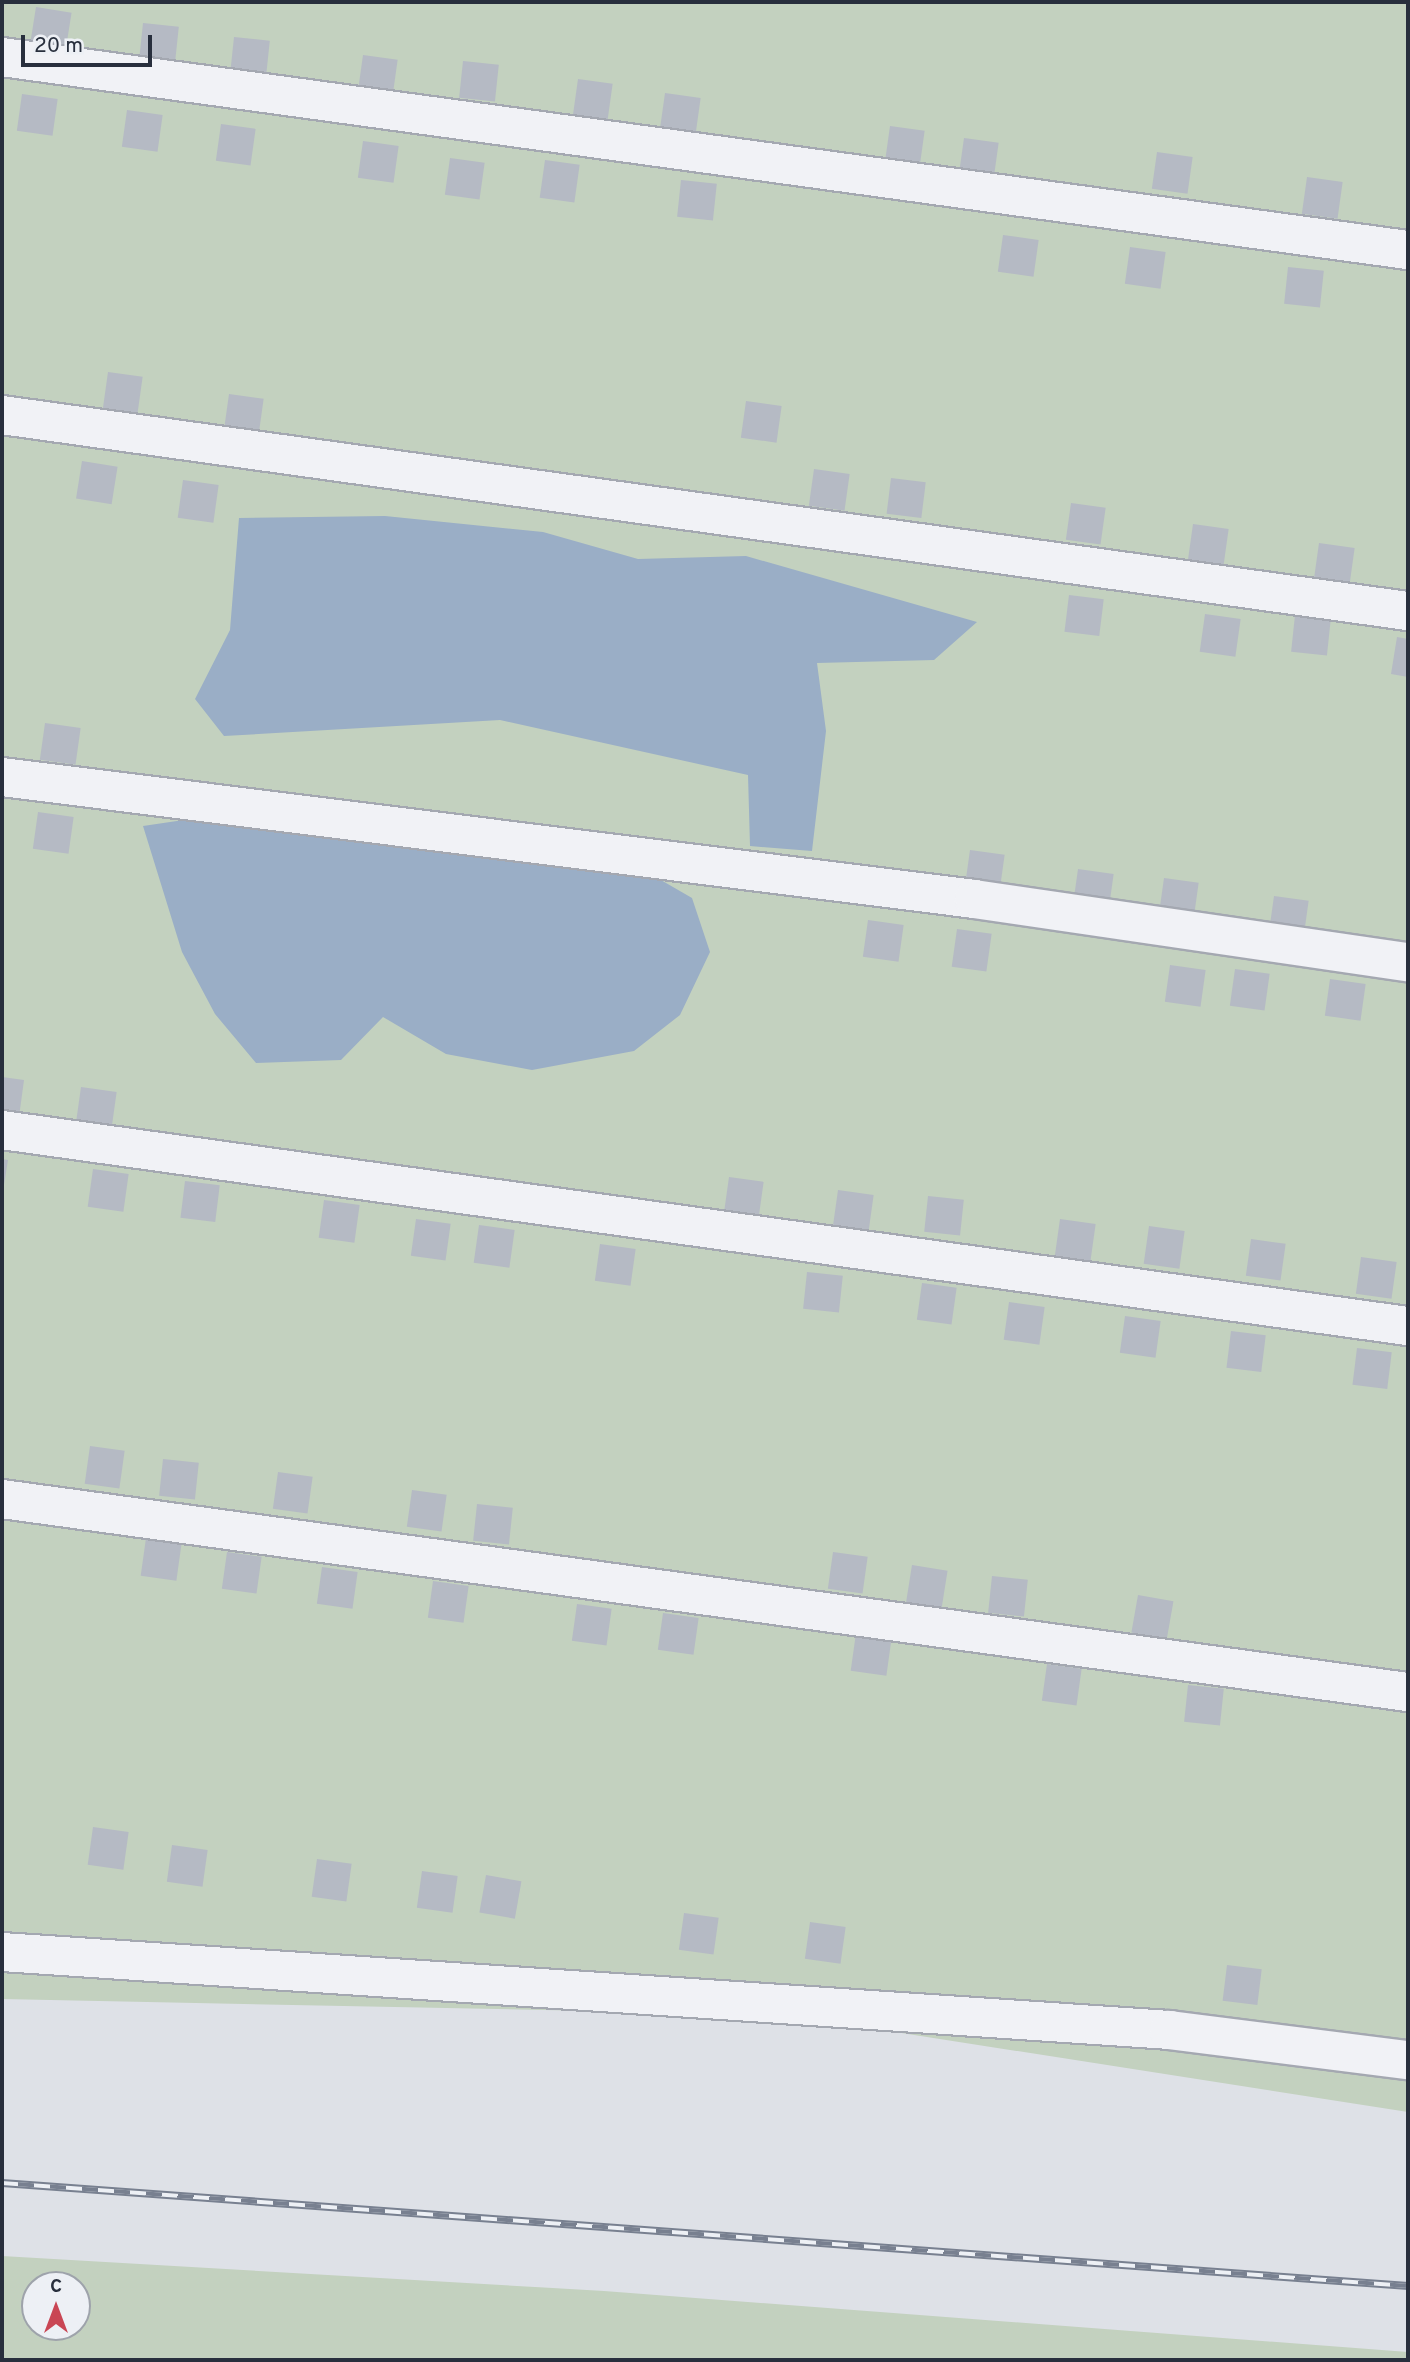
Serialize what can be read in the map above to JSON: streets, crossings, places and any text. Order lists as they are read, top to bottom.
{
  "scale_bar": "20 m",
  "north": "top"
}
